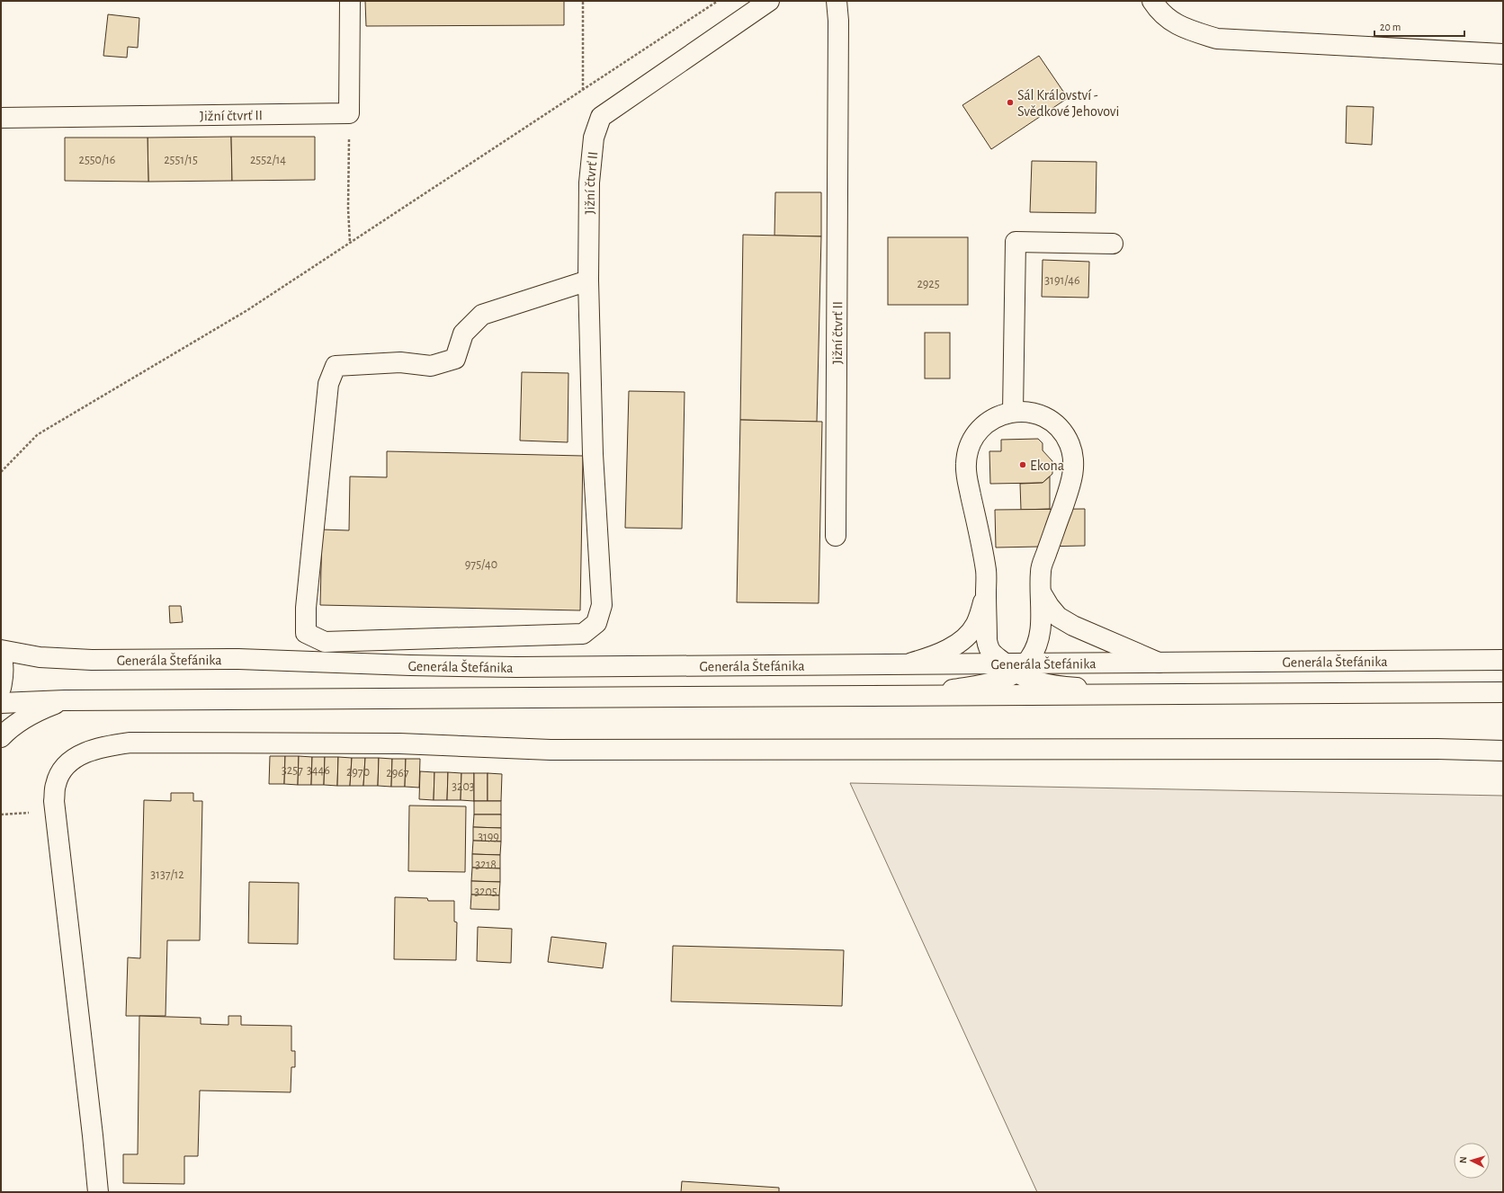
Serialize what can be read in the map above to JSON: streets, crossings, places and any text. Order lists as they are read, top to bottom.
{
  "streets": {
    "main road": ["Jižní čtvrť II", "Generála Štefánika"]
  },
  "places": ["Sál Království - Svědkové Jehovovi", "Ekona"],
  "house_numbers": [
    "2550/16",
    "2551/15",
    "2552/14",
    "3191/46",
    "2925",
    "975/40",
    "3257",
    "3446",
    "2970",
    "2967",
    "3203",
    "3199",
    "3218",
    "3137/12",
    "3205"
  ],
  "scale_bar": "20 m",
  "north": "left"
}
